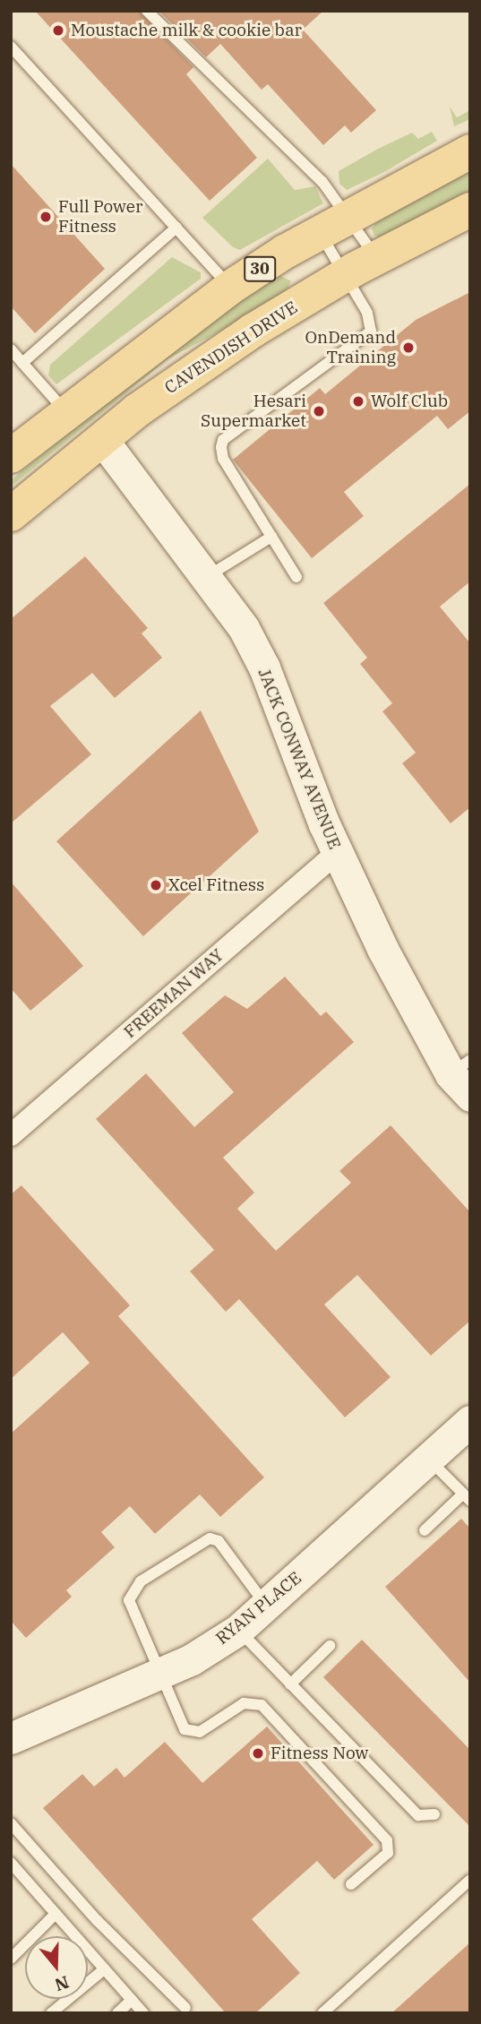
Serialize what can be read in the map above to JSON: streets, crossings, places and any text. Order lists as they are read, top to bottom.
{
  "streets": {
    "main road": ["30", "CAVENDISH DRIVE"],
    "street": ["JACK CONWAY AVENUE", "FREEMAN WAY", "RYAN PLACE"]
  },
  "crossings": [
    ["CAVENDISH DRIVE", "JACK CONWAY AVENUE"],
    ["JACK CONWAY AVENUE", "FREEMAN WAY"]
  ],
  "places": [
    "Moustache milk & cookie bar",
    "Full Power Fitness",
    "OnDemand Training",
    "Wolf Club",
    "Hesari Supermarket",
    "Xcel Fitness",
    "Fitness Now"
  ],
  "north": "bottom"
}
